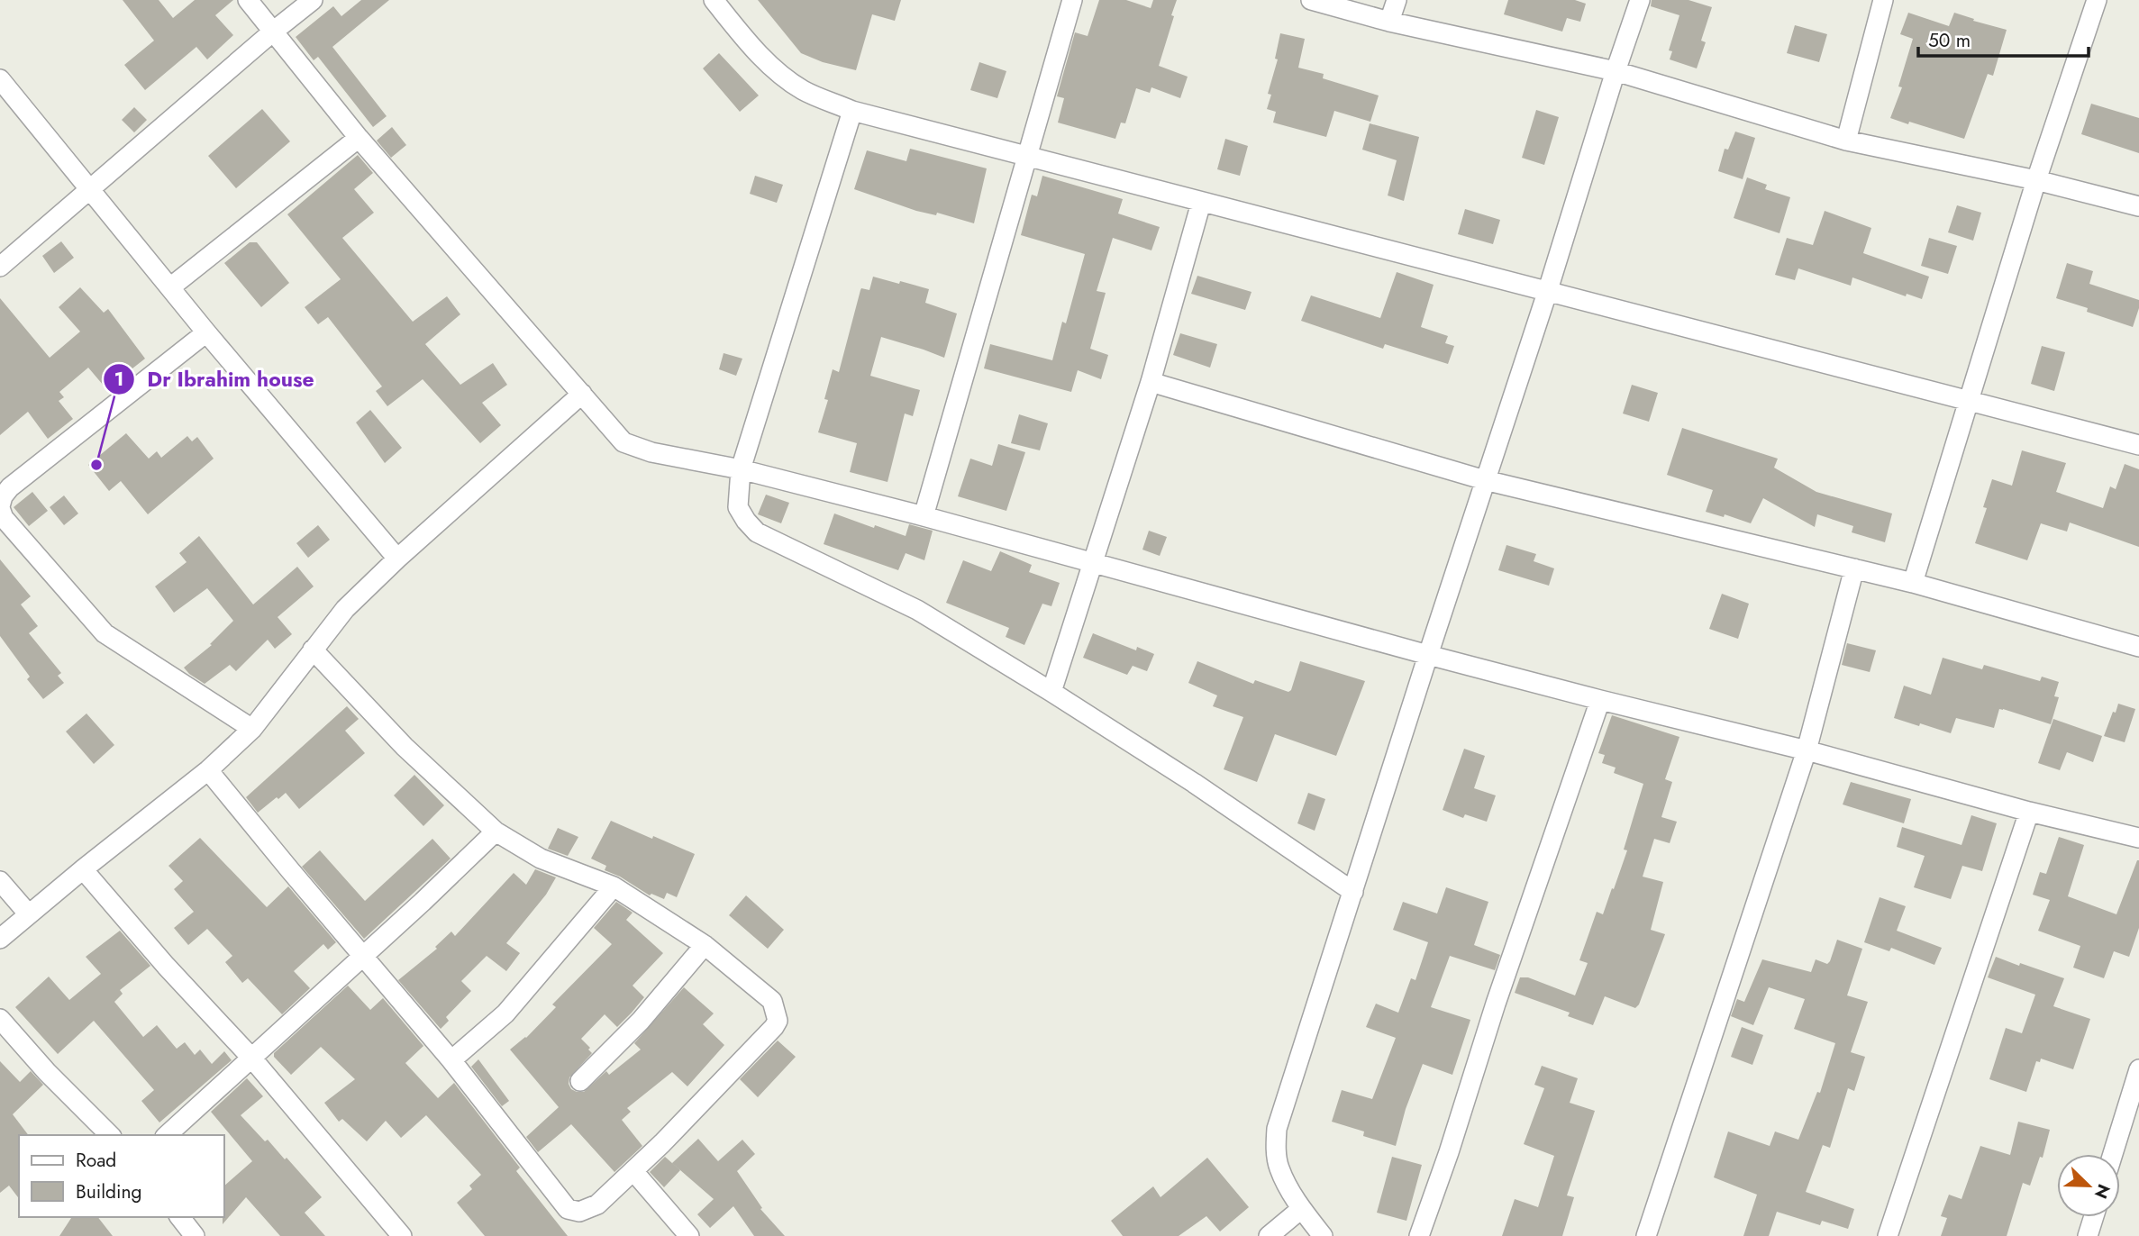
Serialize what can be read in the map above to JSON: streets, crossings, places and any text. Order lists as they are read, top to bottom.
{
  "places": ["Dr Ibrahim house"],
  "legend": ["Road", "Building"],
  "scale_bar": "50 m",
  "north": "bottom right"
}
